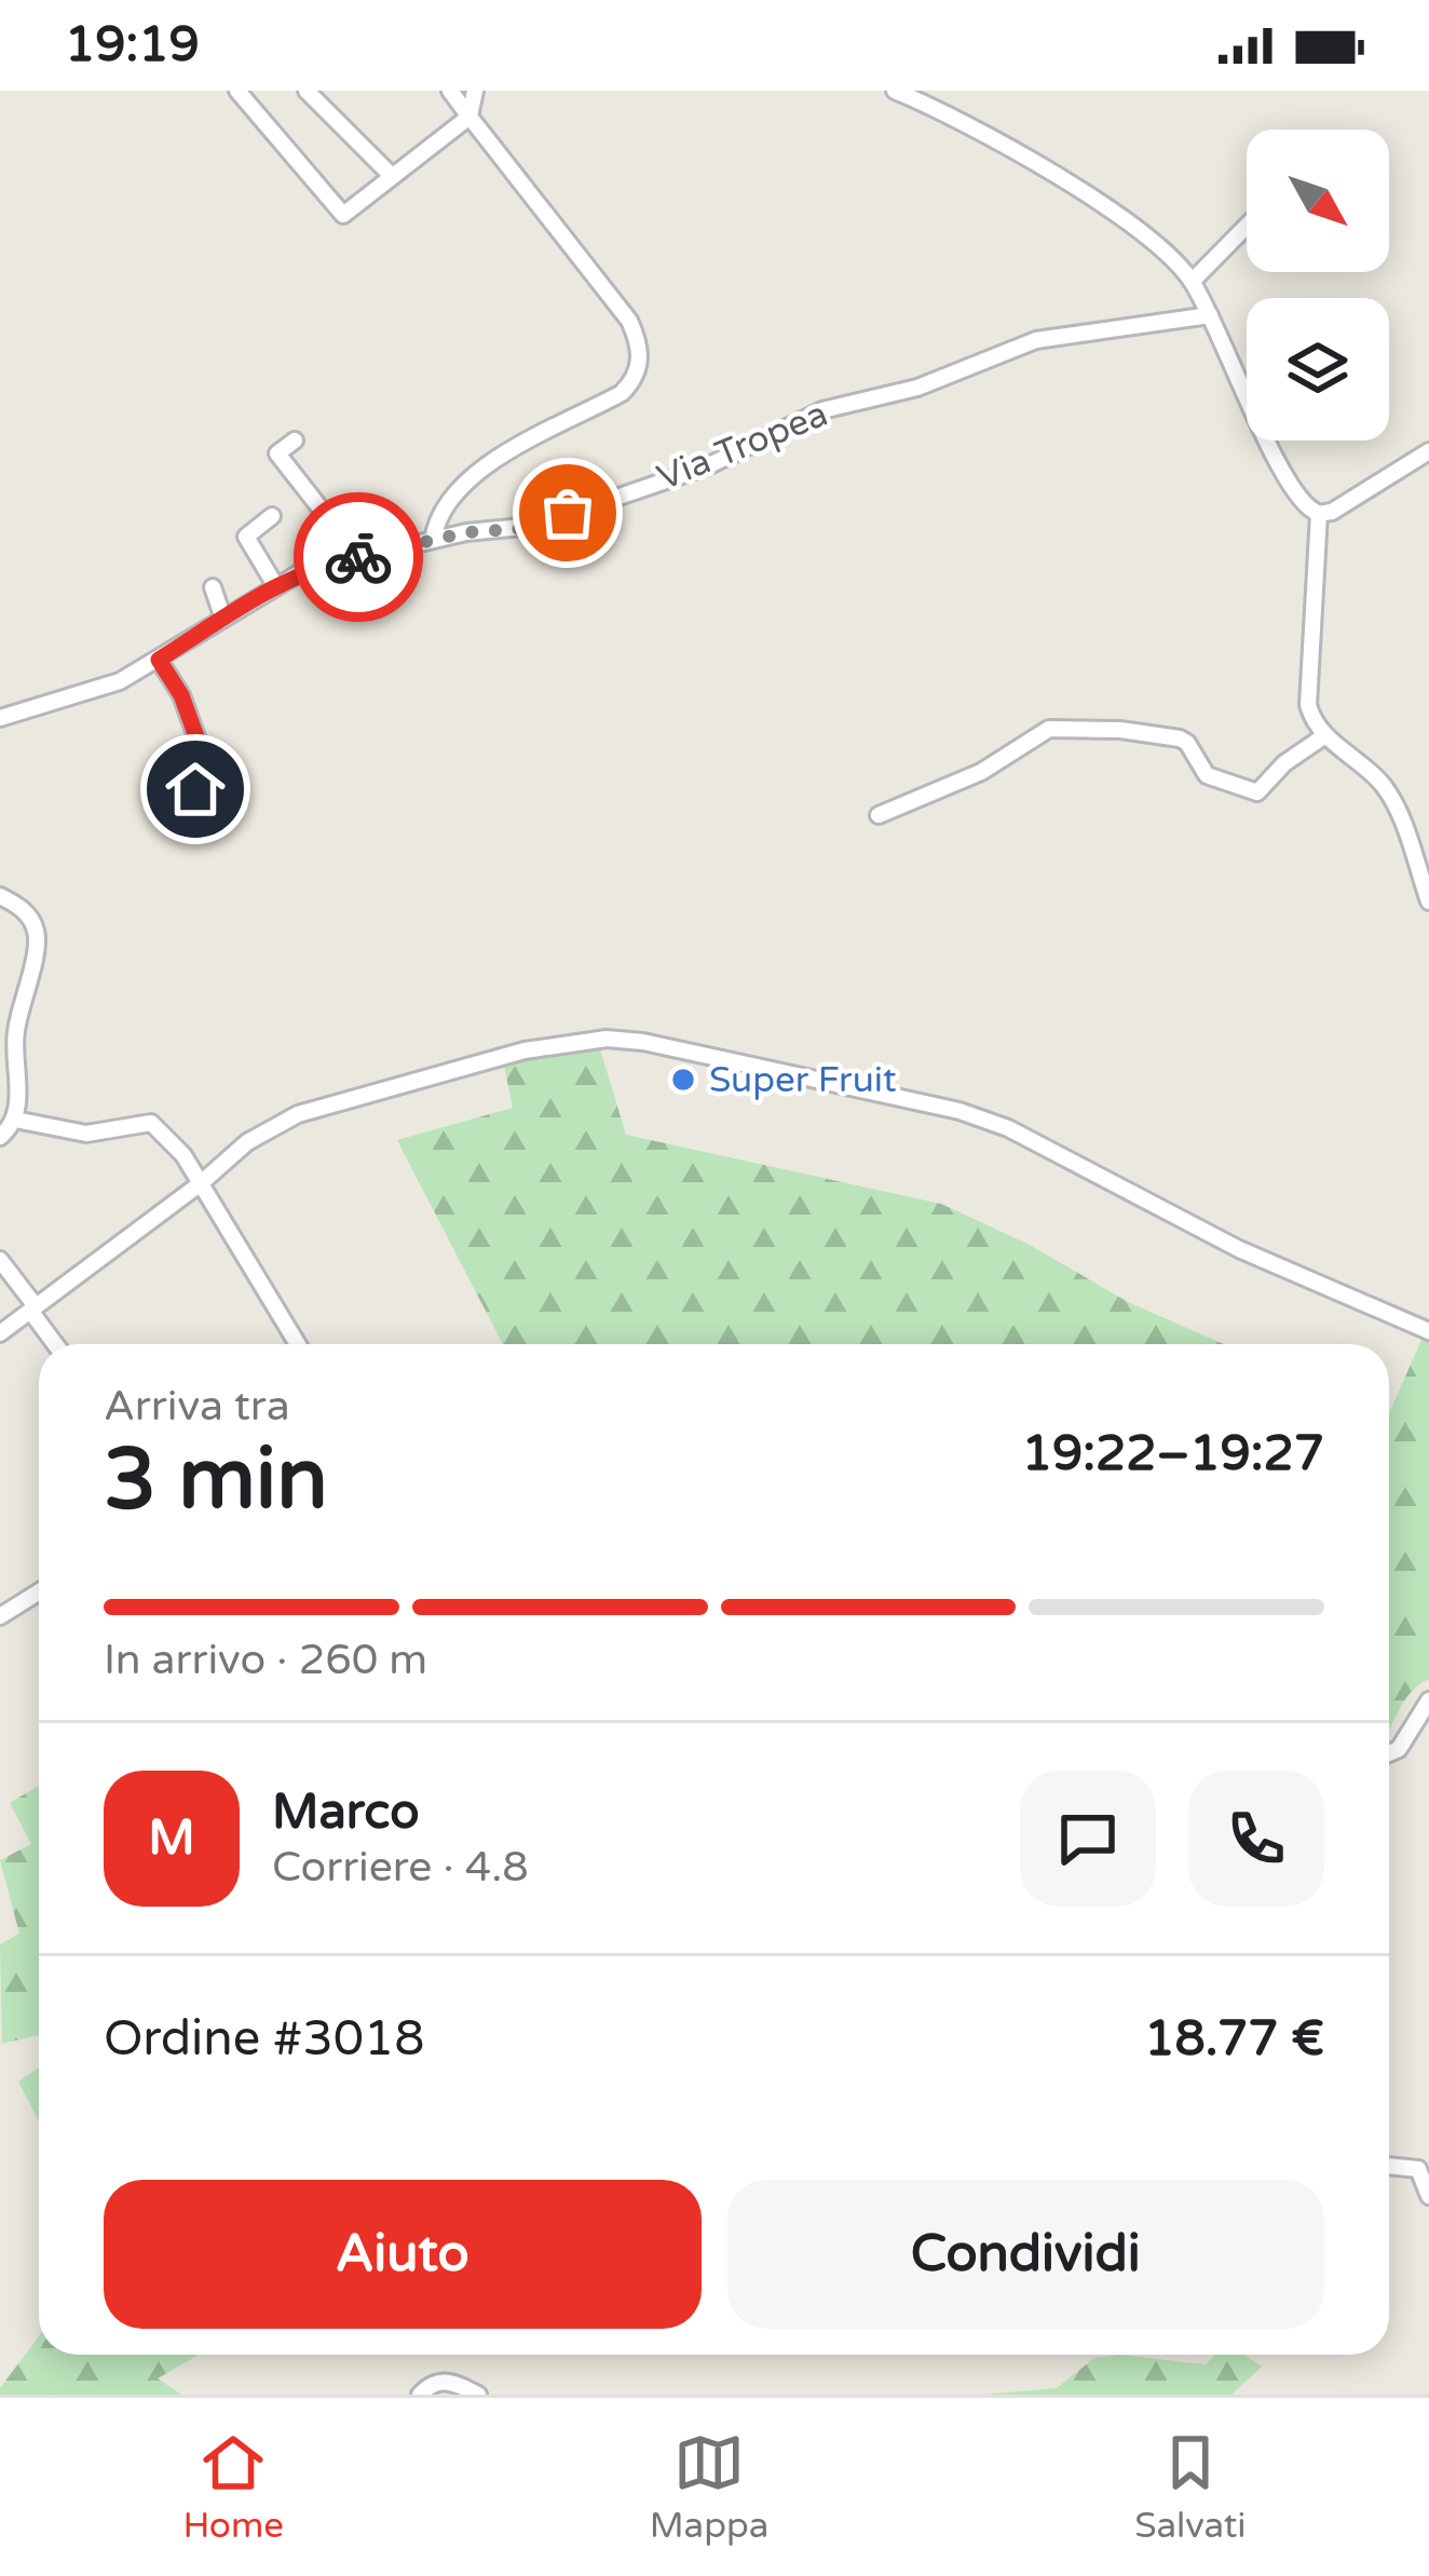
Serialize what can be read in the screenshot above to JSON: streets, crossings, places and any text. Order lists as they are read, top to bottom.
{
  "streets": {
    "street": ["Via Tropea"]
  },
  "places": ["Super Fruit"],
  "north": "bottom right",
  "page": {
    "status": "19:19",
    "heading": ["3 min", "Arriva tra", "19:22–19:27"],
    "panel": [
      "Marco",
      "Corriere · 4.8",
      "Ordine #3018",
      "18.77 €"
    ],
    "bar": "In arrivo · 260 m",
    "round": "M",
    "buttons": ["Aiuto", "Condividi"],
    "tabs": ["Home", "Mappa", "Salvati"]
  }
}
